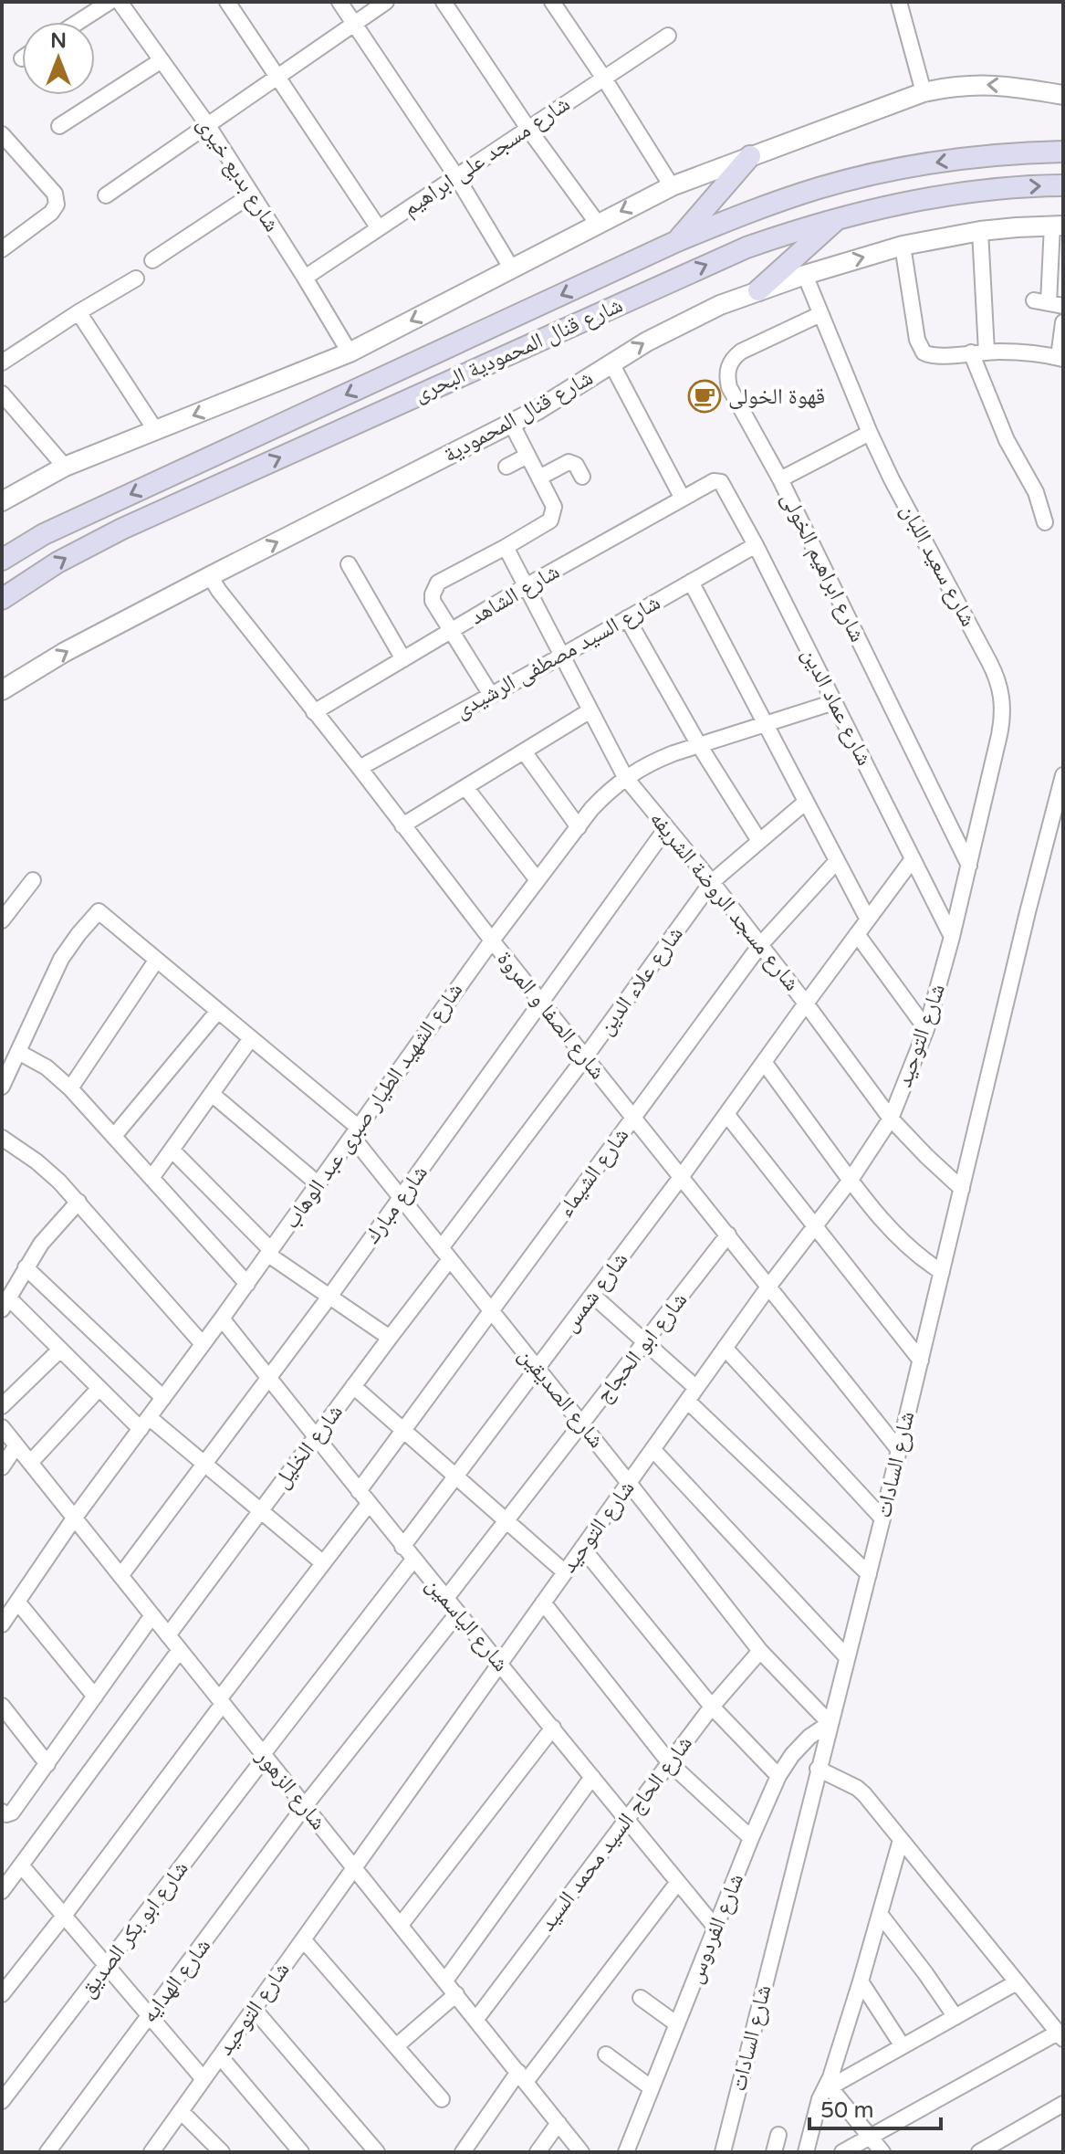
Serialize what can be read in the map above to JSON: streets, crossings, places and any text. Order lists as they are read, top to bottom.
{
  "streets": {
    "main road": ["شارع قنال المحمودية البحرى"],
    "street": [
      "شارع مسجد على ابراهيم",
      "شارع بديع خيرى",
      "شارع قنال المحمودية",
      "شارع سعيد اللبان",
      "شارع ابراهيم الخولى",
      "شارع الشاهد",
      "شارع السيد مصطفى الرشيدى",
      "شارع عماد الدين",
      "شارع مسجد الروضة الشريفه",
      "شارع علاء الدين",
      "شارع الصفا و المروة",
      "شارع التوحيد",
      "شارع الشهيد الطيار صبرى عبد الوهاب",
      "شارع الشيماء",
      "شارع مبارك",
      "شارع شمس",
      "شارع ابو الحجاج",
      "شارع الصديقين",
      "شارع الخليل",
      "شارع السادات",
      "شارع الياسمين",
      "شارع الزهور",
      "شارع الحاج السيد محمد السيد",
      "شارع الفردوس",
      "شارع ابو بكر الصديق",
      "شارع الهدايه"
    ]
  },
  "crossings": [
    ["شارع مسجد على ابراهيم", "شارع بديع خيرى"],
    ["شارع قنال المحمودية", "شارع سعيد اللبان"],
    ["شارع قنال المحمودية", "شارع الصفا و المروة"],
    ["شارع سعيد اللبان", "شارع ابراهيم الخولى"],
    ["شارع سعيد اللبان", "شارع التوحيد"],
    ["شارع ابراهيم الخولى", "شارع التوحيد"],
    ["شارع الشاهد", "شارع عماد الدين"],
    ["شارع الشاهد", "شارع مسجد الروضة الشريفه"],
    ["شارع الشاهد", "شارع الصفا و المروة"],
    ["شارع السيد مصطفى الرشيدى", "شارع عماد الدين"],
    ["شارع السيد مصطفى الرشيدى", "شارع مسجد الروضة الشريفه"],
    ["شارع السيد مصطفى الرشيدى", "شارع الصفا و المروة"],
    ["شارع عماد الدين", "شارع التوحيد"],
    ["شارع عماد الدين", "شارع الشهيد الطيار صبرى عبد الوهاب"],
    ["شارع عماد الدين", "شارع شمس"],
    ["شارع مسجد الروضة الشريفه", "شارع علاء الدين"],
    ["شارع مسجد الروضة الشريفه", "شارع التوحيد"],
    ["شارع مسجد الروضة الشريفه", "شارع الشهيد الطيار صبرى عبد الوهاب"],
    ["شارع مسجد الروضة الشريفه", "شارع الشيماء"],
    ["شارع مسجد الروضة الشريفه", "شارع مبارك"],
    ["شارع مسجد الروضة الشريفه", "شارع شمس"],
    ["شارع مسجد الروضة الشريفه", "شارع السادات"],
    ["شارع علاء الدين", "شارع الصفا و المروة"],
    ["شارع علاء الدين", "شارع الصديقين"],
    ["شارع علاء الدين", "شارع الخليل"],
    ["شارع الصفا و المروة", "شارع التوحيد"],
    ["شارع الصفا و المروة", "شارع الشهيد الطيار صبرى عبد الوهاب"],
    ["شارع الصفا و المروة", "شارع الشيماء"],
    ["شارع الصفا و المروة", "شارع مبارك"],
    ["شارع الصفا و المروة", "شارع شمس"],
    ["شارع الصفا و المروة", "شارع ابو الحجاج"],
    ["شارع الصفا و المروة", "شارع السادات"],
    ["شارع التوحيد", "شارع الصديقين"],
    ["شارع التوحيد", "شارع الياسمين"],
    ["شارع التوحيد", "شارع الزهور"],
    ["شارع الشهيد الطيار صبرى عبد الوهاب", "شارع الصديقين"],
    ["شارع الشهيد الطيار صبرى عبد الوهاب", "شارع الياسمين"],
    ["شارع الشهيد الطيار صبرى عبد الوهاب", "شارع الزهور"],
    ["شارع الشيماء", "شارع الصديقين"],
    ["شارع الشيماء", "شارع الياسمين"],
    ["شارع الشيماء", "شارع الزهور"],
    ["شارع مبارك", "شارع الصديقين"],
    ["شارع مبارك", "شارع الياسمين"],
    ["شارع مبارك", "شارع الزهور"],
    ["شارع شمس", "شارع الصديقين"],
    ["شارع شمس", "شارع الياسمين"],
    ["شارع ابو الحجاج", "شارع الصديقين"],
    ["شارع ابو الحجاج", "شارع الياسمين"],
    ["شارع الصديقين", "شارع الخليل"],
    ["شارع الصديقين", "شارع السادات"],
    ["شارع الصديقين", "شارع الحاج السيد محمد السيد"],
    ["شارع الصديقين", "شارع الفردوس"],
    ["شارع الخليل", "شارع الياسمين"],
    ["شارع الخليل", "شارع الزهور"],
    ["شارع السادات", "شارع الفردوس"],
    ["شارع الياسمين", "شارع الحاج السيد محمد السيد"],
    ["شارع الياسمين", "شارع الفردوس"],
    ["شارع الياسمين", "شارع ابو بكر الصديق"],
    ["شارع الزهور", "شارع الحاج السيد محمد السيد"],
    ["شارع الزهور", "شارع ابو بكر الصديق"],
    ["شارع الزهور", "شارع الهدايه"]
  ],
  "places": {
    "cafe": ["قهوة الخولى"]
  },
  "scale_bar": "50 m",
  "north": "top"
}
